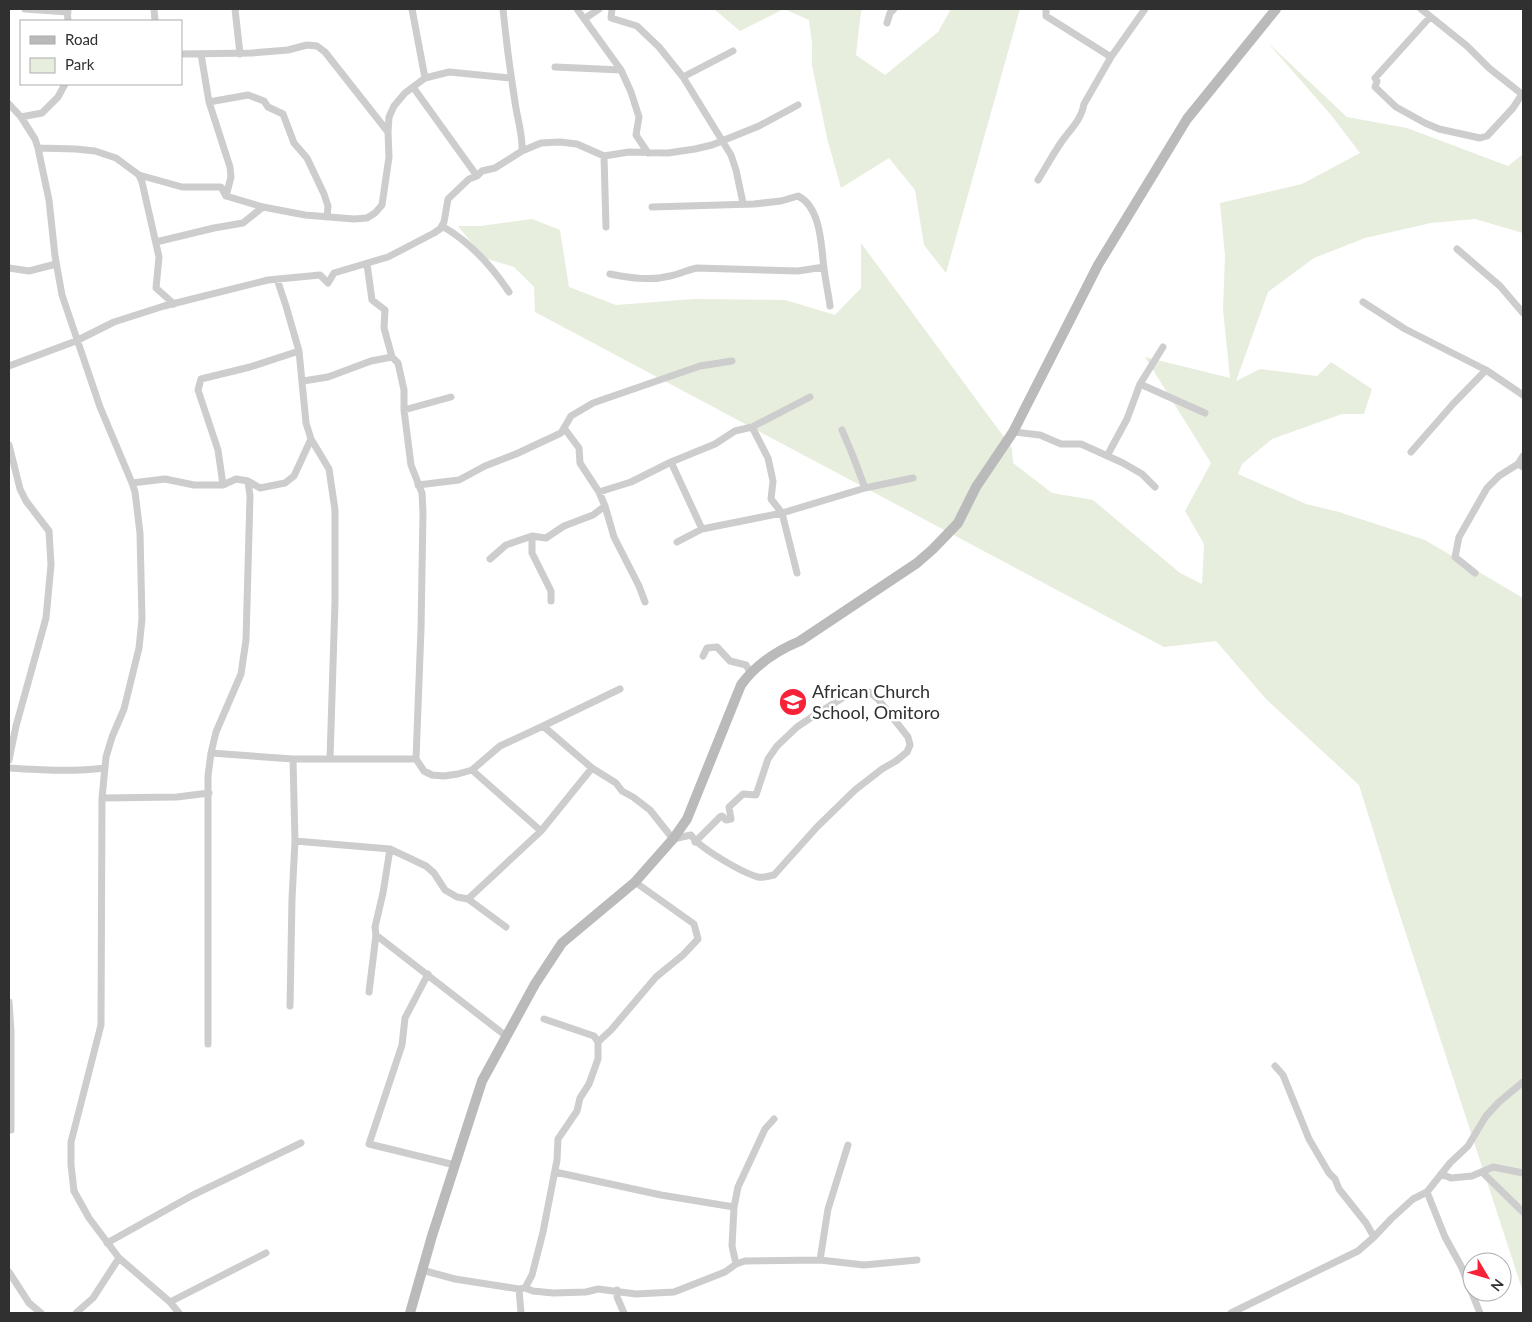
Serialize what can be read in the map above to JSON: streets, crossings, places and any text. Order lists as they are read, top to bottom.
{
  "places": {
    "school or university": ["African Church School, Omitoro"]
  },
  "legend": ["Road", "Park"],
  "north": "bottom right"
}
